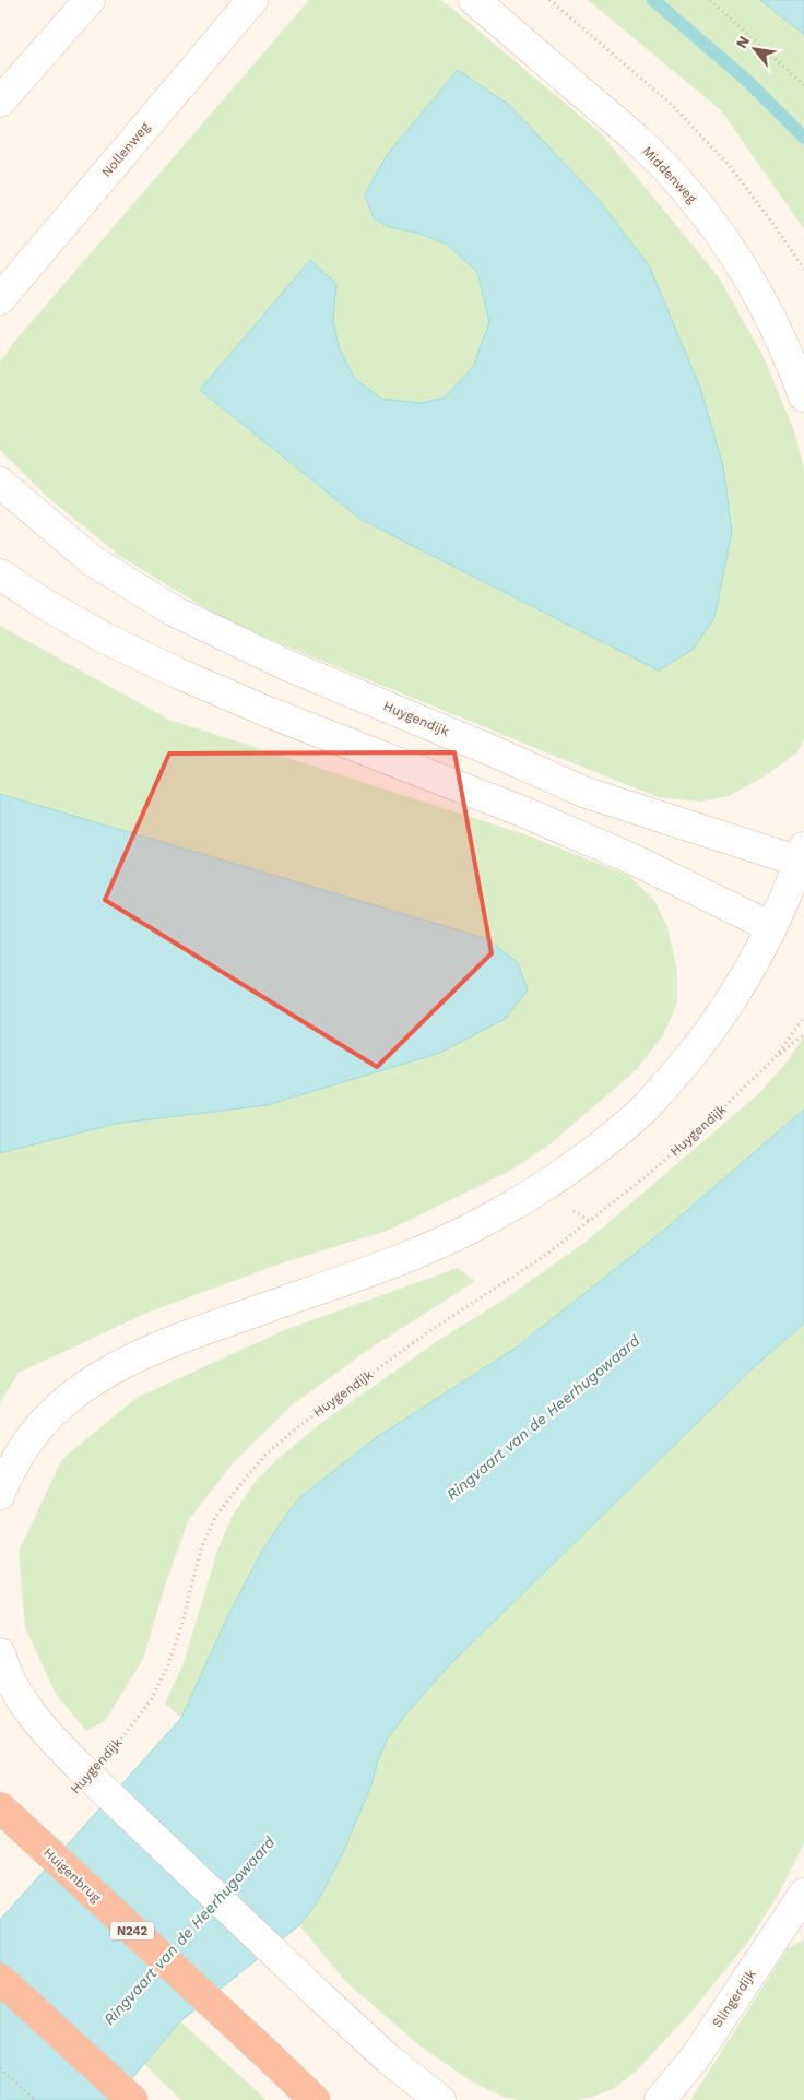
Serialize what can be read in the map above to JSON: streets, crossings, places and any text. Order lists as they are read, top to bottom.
{
  "streets": {
    "highway": ["Huigenbrug", "N242"],
    "street": [
      "Nollenweg",
      "Middenweg",
      "Huygendijk",
      "Slingerdijk"
    ]
  },
  "water": ["Ringvaart van de Heerhugowaard"],
  "north": "top left"
}
